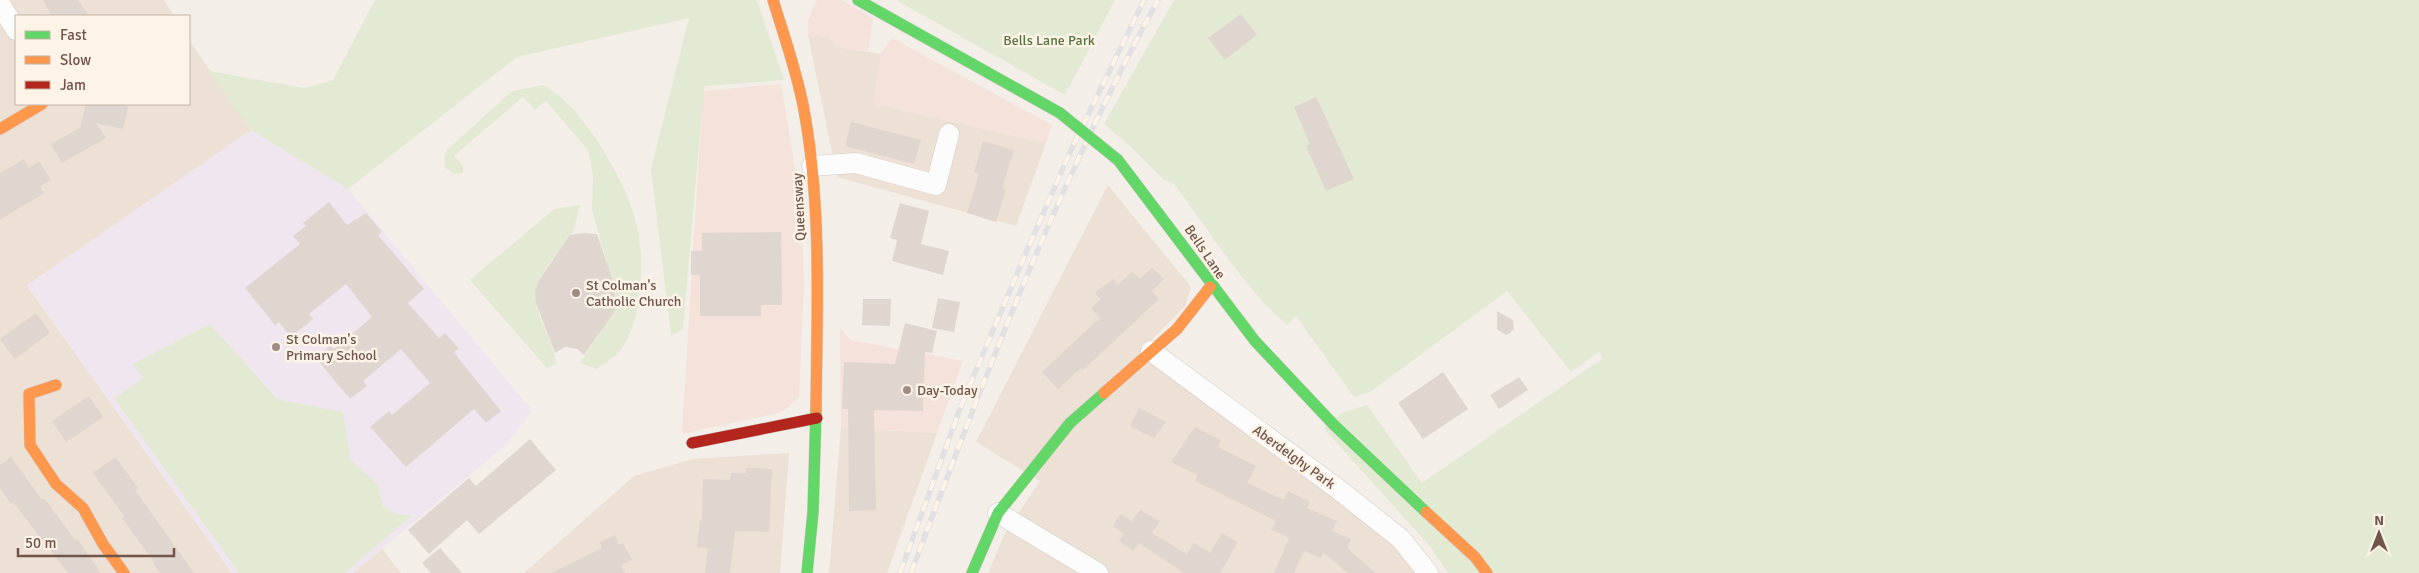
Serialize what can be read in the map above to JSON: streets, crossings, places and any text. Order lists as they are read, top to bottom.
{
  "streets": {
    "main road": ["Queensway", "Bells Lane"],
    "street": ["Aberdelghy Park"]
  },
  "parks": ["Bells Lane Park"],
  "places": ["St Colman's Catholic Church", "St Colman's Primary School", "Day-Today"],
  "legend": ["Fast", "Slow", "Jam"],
  "scale_bar": "50 m",
  "north": "top"
}
